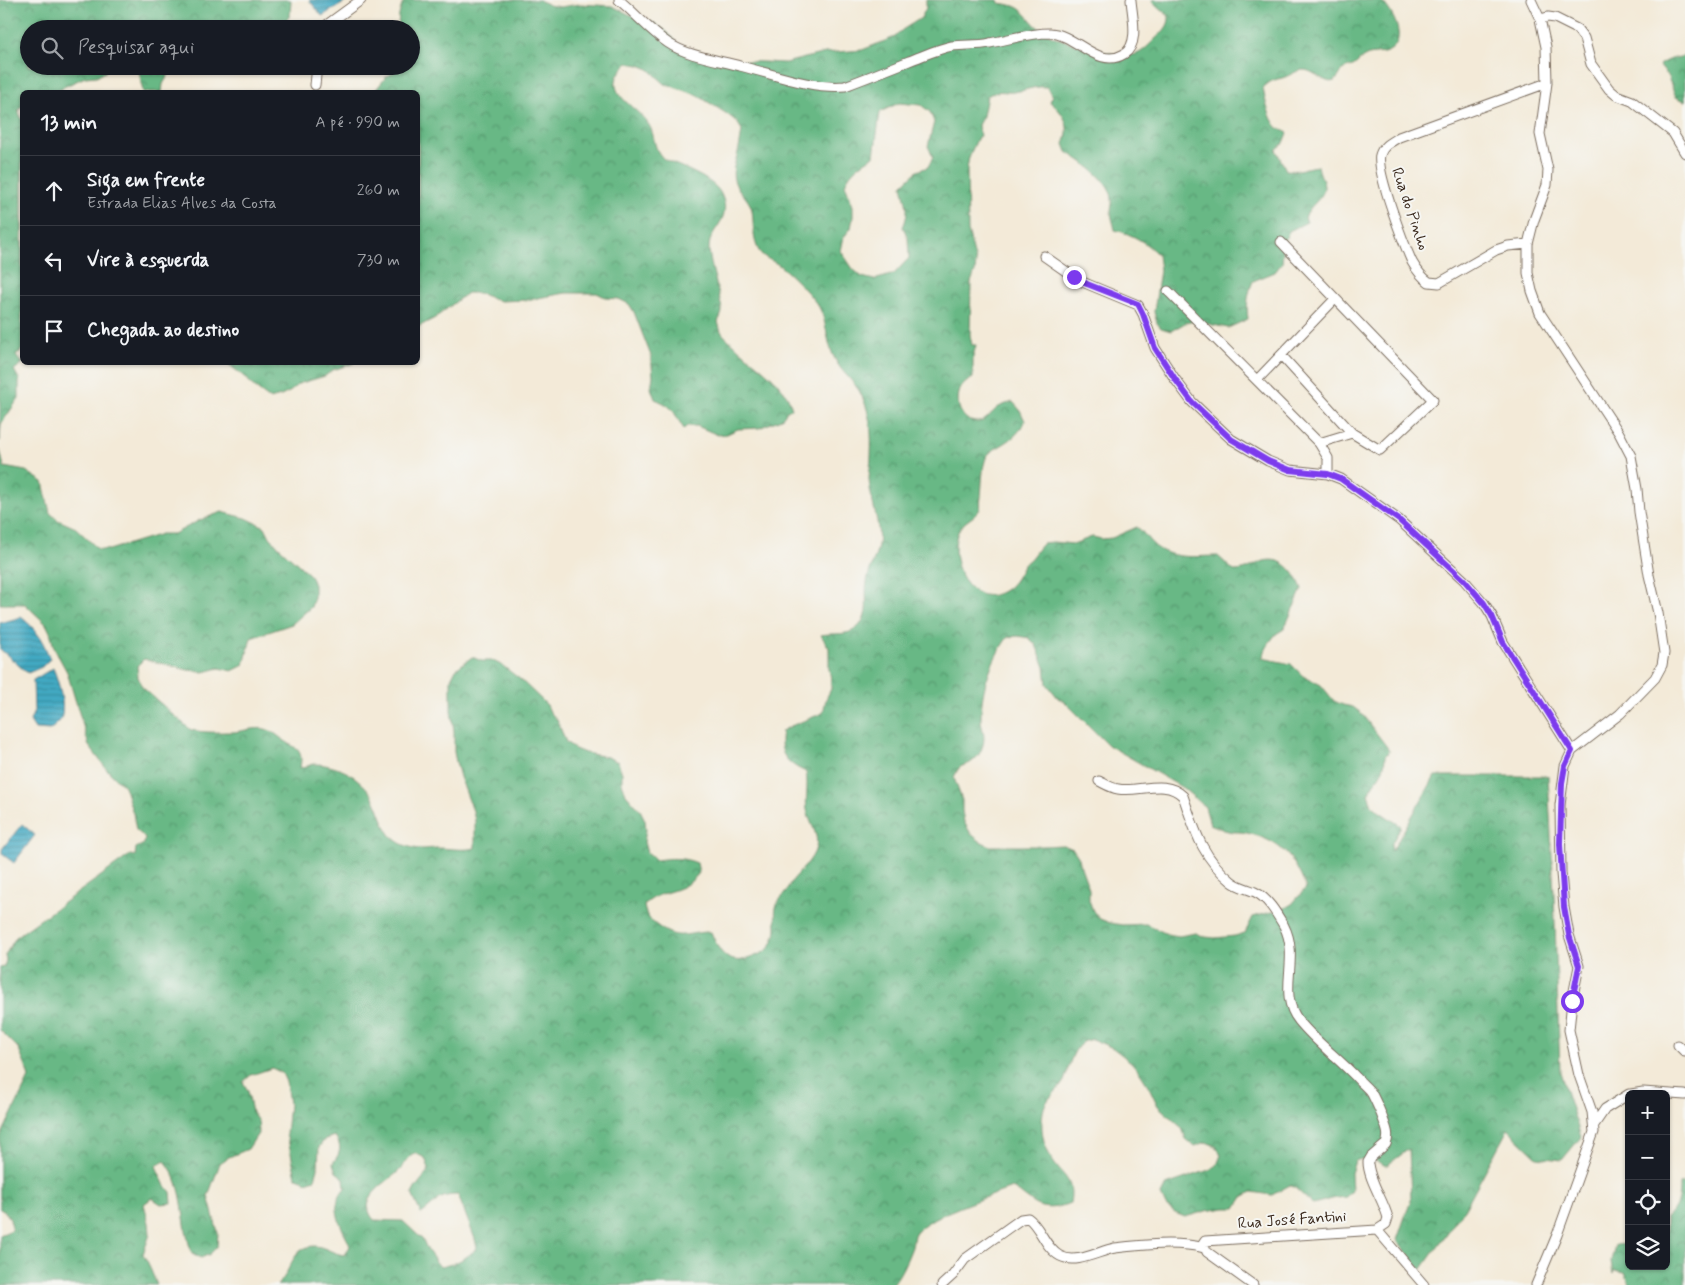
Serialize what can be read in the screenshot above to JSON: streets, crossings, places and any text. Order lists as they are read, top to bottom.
{
  "streets": {
    "street": ["Rua do Pinho", "Rua José Fantini"]
  },
  "page": {
    "search": "Pesquisar aqui",
    "heading": ["13 min", "A pé · 990 m"],
    "list": [
      ["Siga em frente", "Estrada Elias Alves da Costa", "260 m"],
      ["Vire à esquerda", "730 m"],
      "Chegada ao destino"
    ],
    "map_buttons": ["+", "−"]
  }
}
